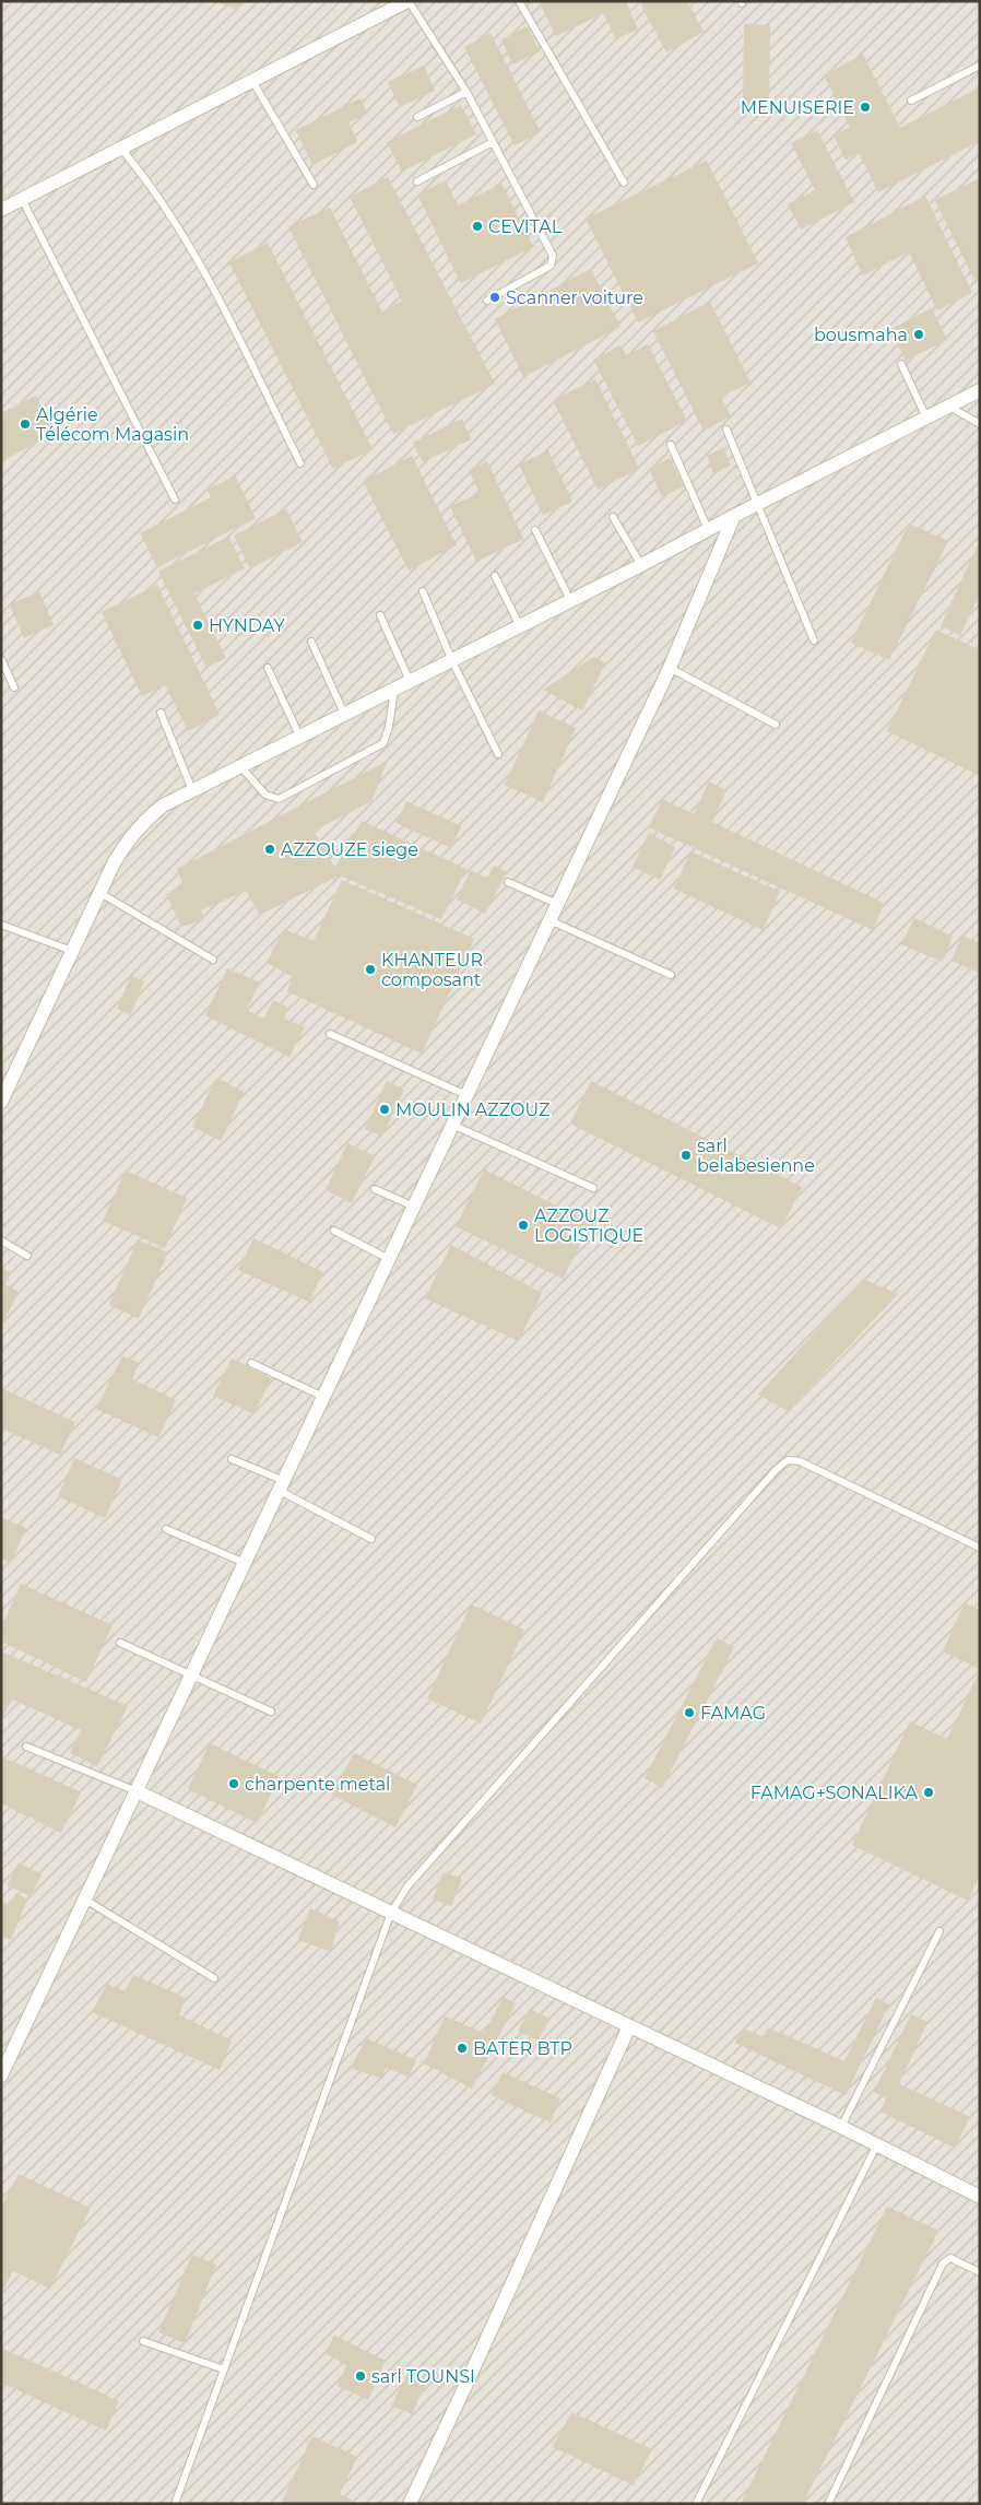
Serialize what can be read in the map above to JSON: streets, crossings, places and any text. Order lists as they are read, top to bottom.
{
  "places": [
    "MENUISERIE",
    "CEVITAL",
    "Scanner voiture",
    "bousmaha",
    "Algérie Télécom Magasin",
    "HYNDAY",
    "AZZOUZE siege",
    "KHANTEUR composant",
    "MOULIN AZZOUZ",
    "sarl belabesienne",
    "AZZOUZ LOGISTIQUE",
    "FAMAG",
    "charpente metal",
    "FAMAG+SONALIKA",
    "BATER BTP",
    "sarl TOUNSI"
  ]
}
